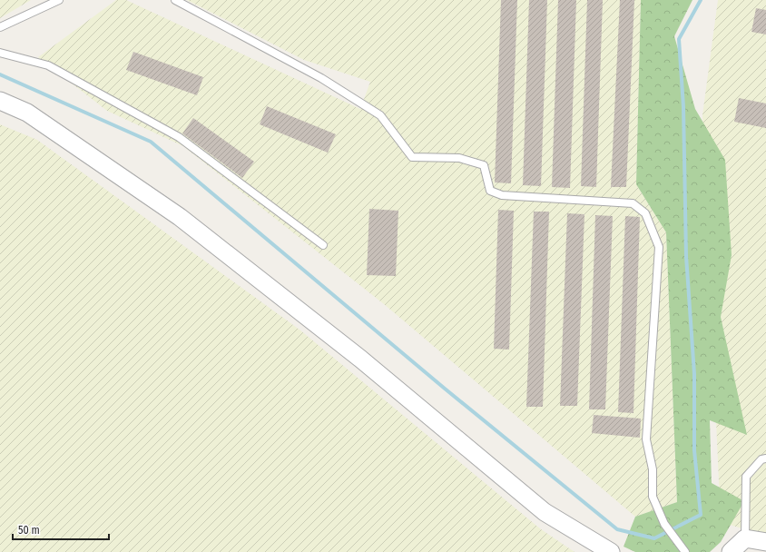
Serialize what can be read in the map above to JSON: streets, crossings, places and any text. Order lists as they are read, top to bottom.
{
  "scale_bar": "50 m"
}
